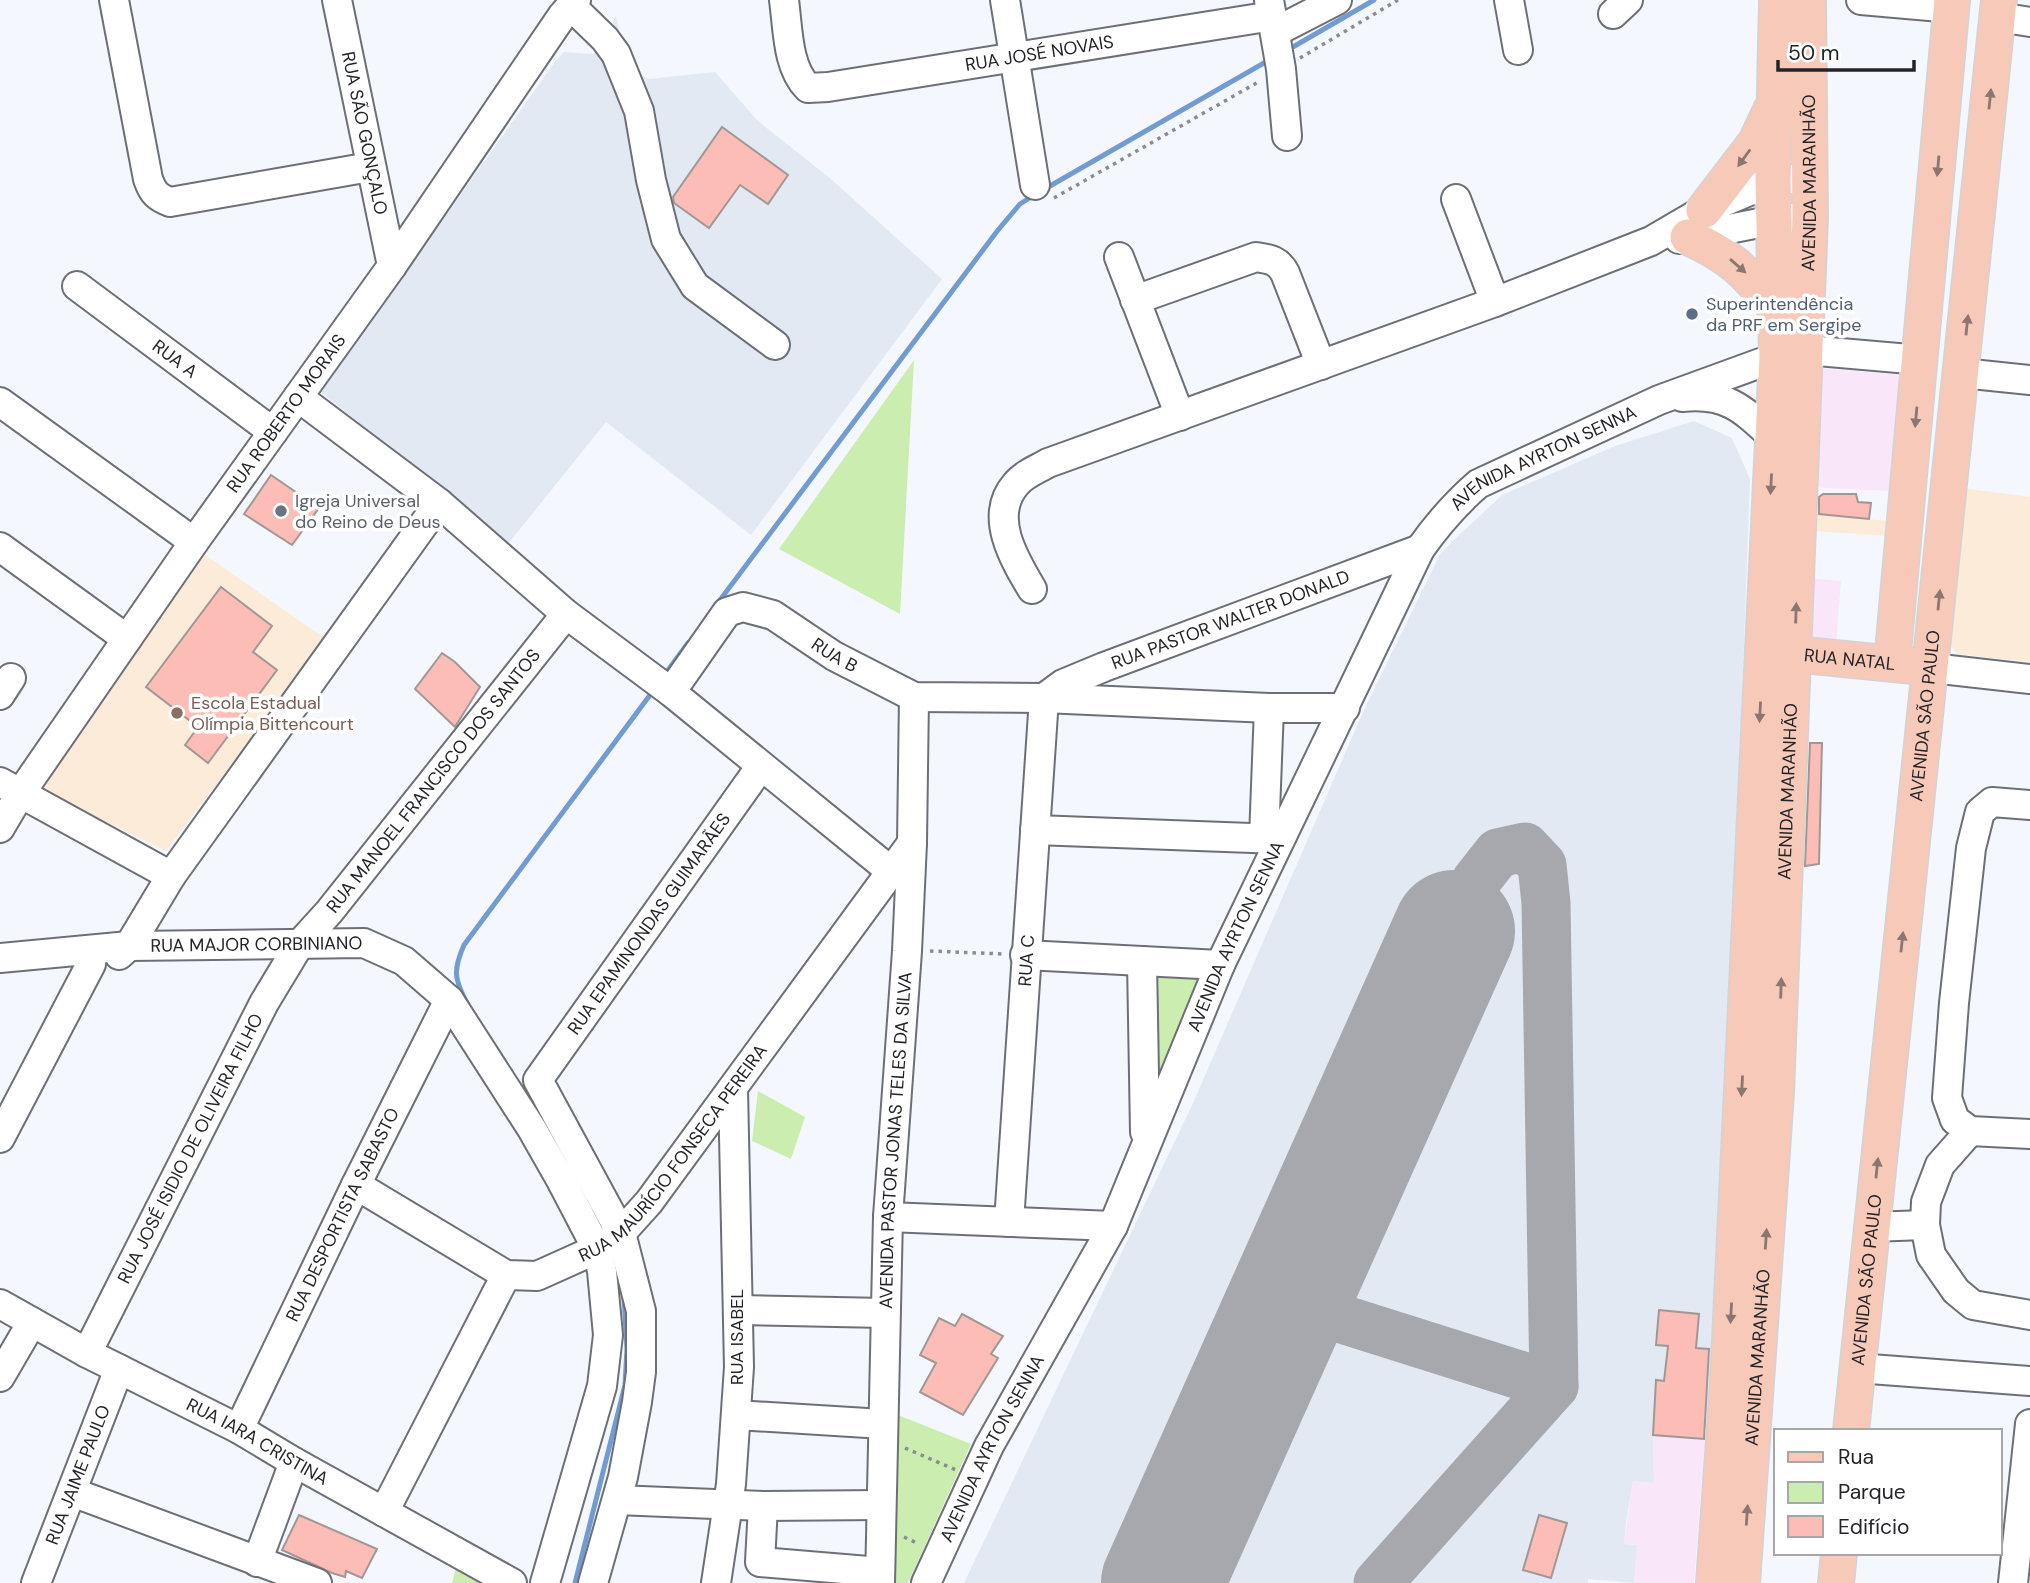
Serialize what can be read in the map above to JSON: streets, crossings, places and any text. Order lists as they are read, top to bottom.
{
  "streets": {
    "main road": ["AVENIDA MARANHÃO", "RUA NATAL", "AVENIDA SÃO PAULO"],
    "street": [
      "RUA JOSÉ NOVAIS",
      "RUA SÃO GONÇALO",
      "RUA A",
      "RUA ROBERTO MORAIS",
      "AVENIDA AYRTON SENNA",
      "RUA PASTOR WALTER DONALD",
      "RUA B",
      "RUA MANOEL FRANCISCO DOS SANTOS",
      "RUA EPAMINONDAS GUIMARÃES",
      "RUA MAJOR CORBINIANO",
      "RUA C",
      "AVENIDA PASTOR JONAS TELES DA SILVA",
      "RUA JOSÉ ISIDIO DE OLIVEIRA FILHO",
      "RUA MAURÍCIO FONSECA PEREIRA",
      "RUA DESPORTISTA SABASTO",
      "RUA ISABEL",
      "RUA IARA CRISTINA",
      "RUA JAIME PAULO"
    ]
  },
  "crossings": [
    ["RUA SÃO GONÇALO", "RUA ROBERTO MORAIS"],
    ["AVENIDA MARANHÃO", "AVENIDA AYRTON SENNA"],
    ["AVENIDA MARANHÃO", "RUA NATAL"],
    ["RUA A", "RUA ROBERTO MORAIS"],
    ["AVENIDA AYRTON SENNA", "RUA PASTOR WALTER DONALD"],
    ["AVENIDA AYRTON SENNA", "RUA B"],
    ["RUA PASTOR WALTER DONALD", "RUA B"],
    ["RUA PASTOR WALTER DONALD", "RUA C"],
    ["RUA B", "RUA C"],
    ["RUA B", "AVENIDA PASTOR JONAS TELES DA SILVA"],
    ["RUA NATAL", "AVENIDA SÃO PAULO"],
    ["RUA MANOEL FRANCISCO DOS SANTOS", "RUA MAJOR CORBINIANO"],
    ["RUA MANOEL FRANCISCO DOS SANTOS", "RUA JOSÉ ISIDIO DE OLIVEIRA FILHO"],
    ["RUA EPAMINONDAS GUIMARÃES", "RUA MAURÍCIO FONSECA PEREIRA"],
    ["RUA MAJOR CORBINIANO", "RUA JOSÉ ISIDIO DE OLIVEIRA FILHO"],
    ["RUA MAJOR CORBINIANO", "RUA MAURÍCIO FONSECA PEREIRA"],
    ["RUA MAJOR CORBINIANO", "RUA DESPORTISTA SABASTO"],
    ["AVENIDA PASTOR JONAS TELES DA SILVA", "RUA MAURÍCIO FONSECA PEREIRA"],
    ["RUA JOSÉ ISIDIO DE OLIVEIRA FILHO", "RUA IARA CRISTINA"],
    ["RUA MAURÍCIO FONSECA PEREIRA", "RUA ISABEL"],
    ["RUA DESPORTISTA SABASTO", "RUA IARA CRISTINA"],
    ["RUA IARA CRISTINA", "RUA JAIME PAULO"]
  ],
  "places": ["Superintendência da PRF em Sergipe", "Igreja Universal do Reino de Deus", "Escola Estadual Olímpia Bittencourt"],
  "legend": ["Rua", "Parque", "Edifício"],
  "scale_bar": "50 m"
}
